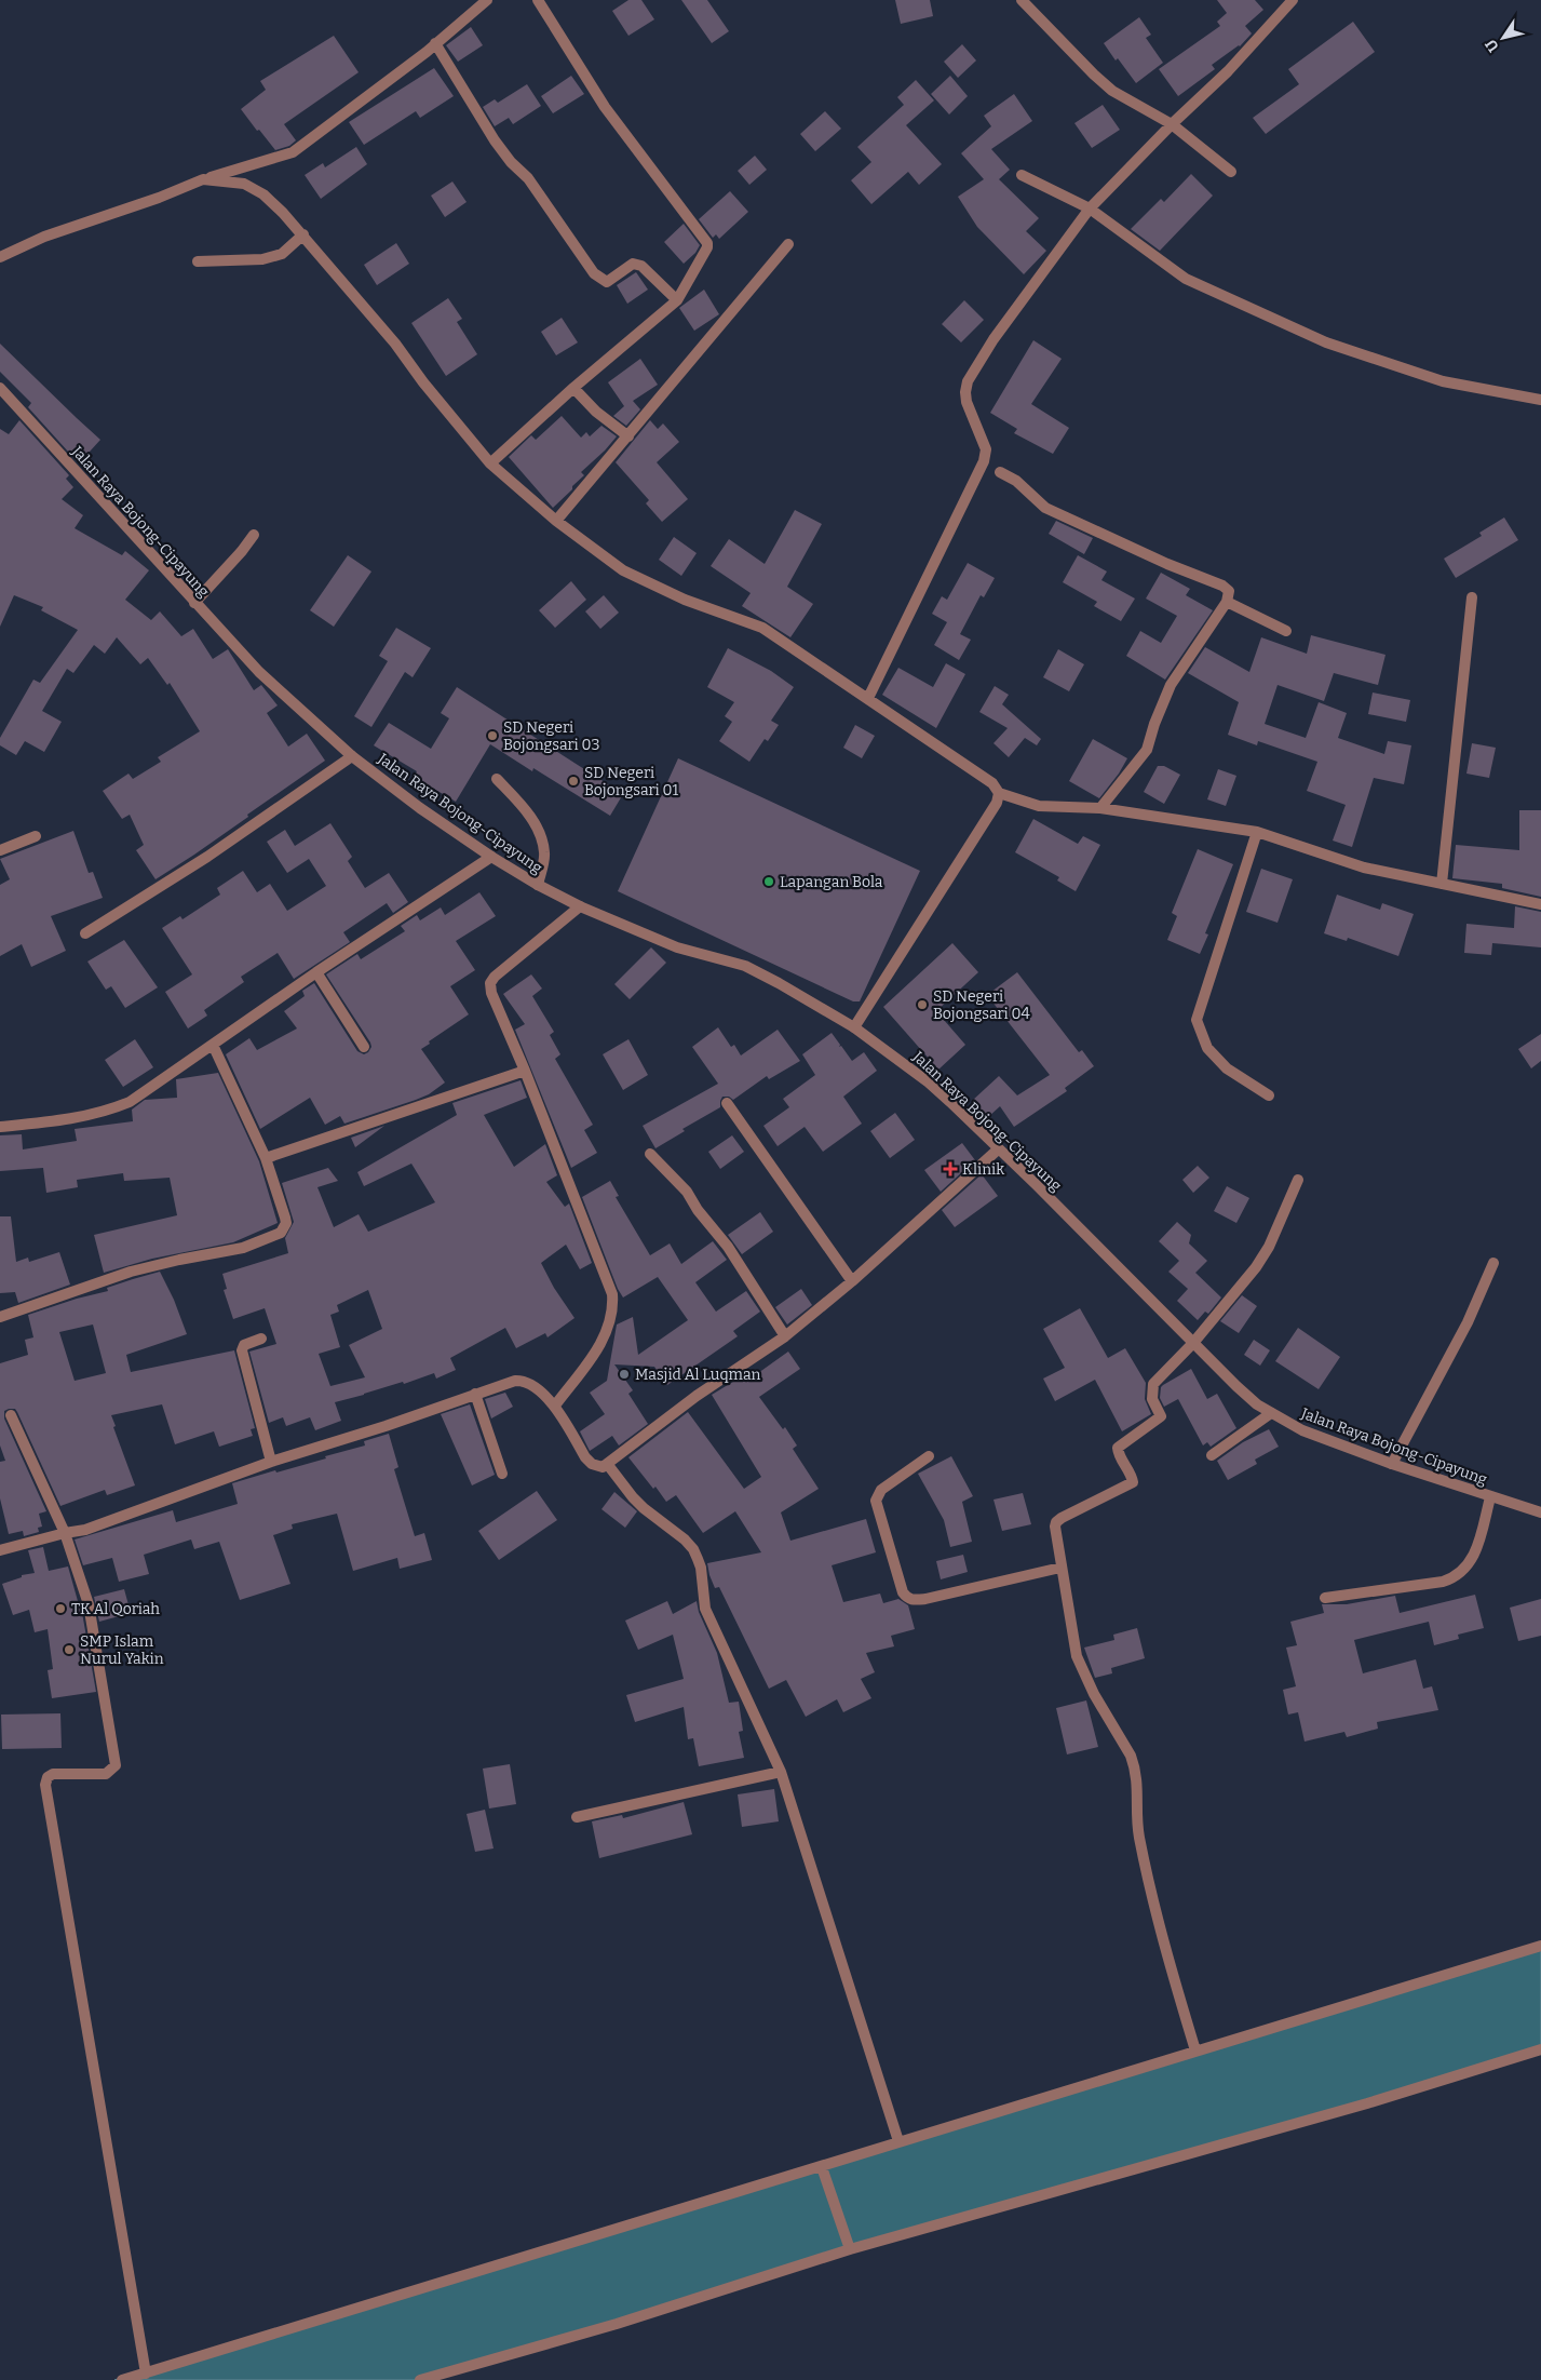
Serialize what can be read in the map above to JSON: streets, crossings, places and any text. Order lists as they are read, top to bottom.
{
  "streets": {
    "street": ["Jalan Raya Bojong-Cipayung"]
  },
  "places": {
    "other": [
      "SD Negeri Bojongsari 03",
      "SD Negeri Bojongsari 01",
      "Lapangan Bola",
      "SD Negeri Bojongsari 04",
      "Masjid Al Luqman",
      "TK Al Qoriah",
      "SMP Islam Nurul Yakin"
    ],
    "health": ["Klinik"]
  },
  "north": "bottom left"
}
